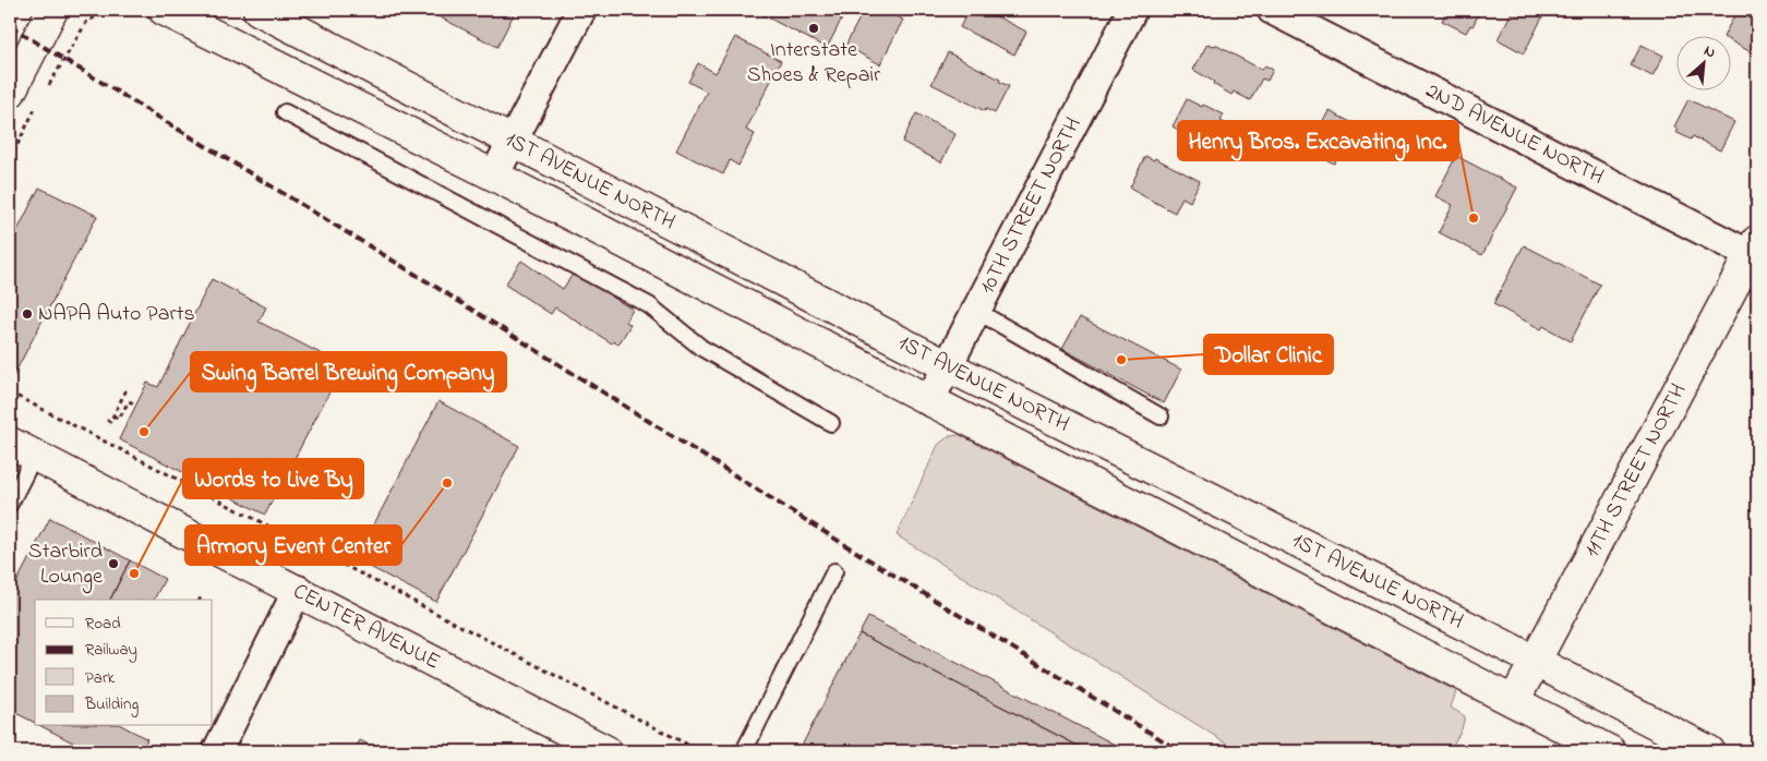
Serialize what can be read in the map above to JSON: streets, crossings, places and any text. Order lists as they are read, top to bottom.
{
  "streets": {
    "main road": ["1ST AVENUE NORTH", "11TH STREET NORTH", "CENTER AVENUE"],
    "street": ["2ND AVENUE NORTH", "10TH STREET NORTH"]
  },
  "crossings": [
    ["2ND AVENUE NORTH", "11TH STREET NORTH"],
    ["1ST AVENUE NORTH", "10TH STREET NORTH"],
    ["1ST AVENUE NORTH", "11TH STREET NORTH"]
  ],
  "places": [
    "Interstate Shoes & Repair",
    "Henry Bros. Excavating, Inc.",
    "NAPA Auto Parts",
    "Dollar Clinic",
    "Swing Barrel Brewing Company",
    "Armory Event Center",
    "Starbird Lounge",
    "Words to Live By"
  ],
  "legend": [
    "Road",
    "Railway",
    "Park",
    "Building"
  ],
  "north": "top right"
}
